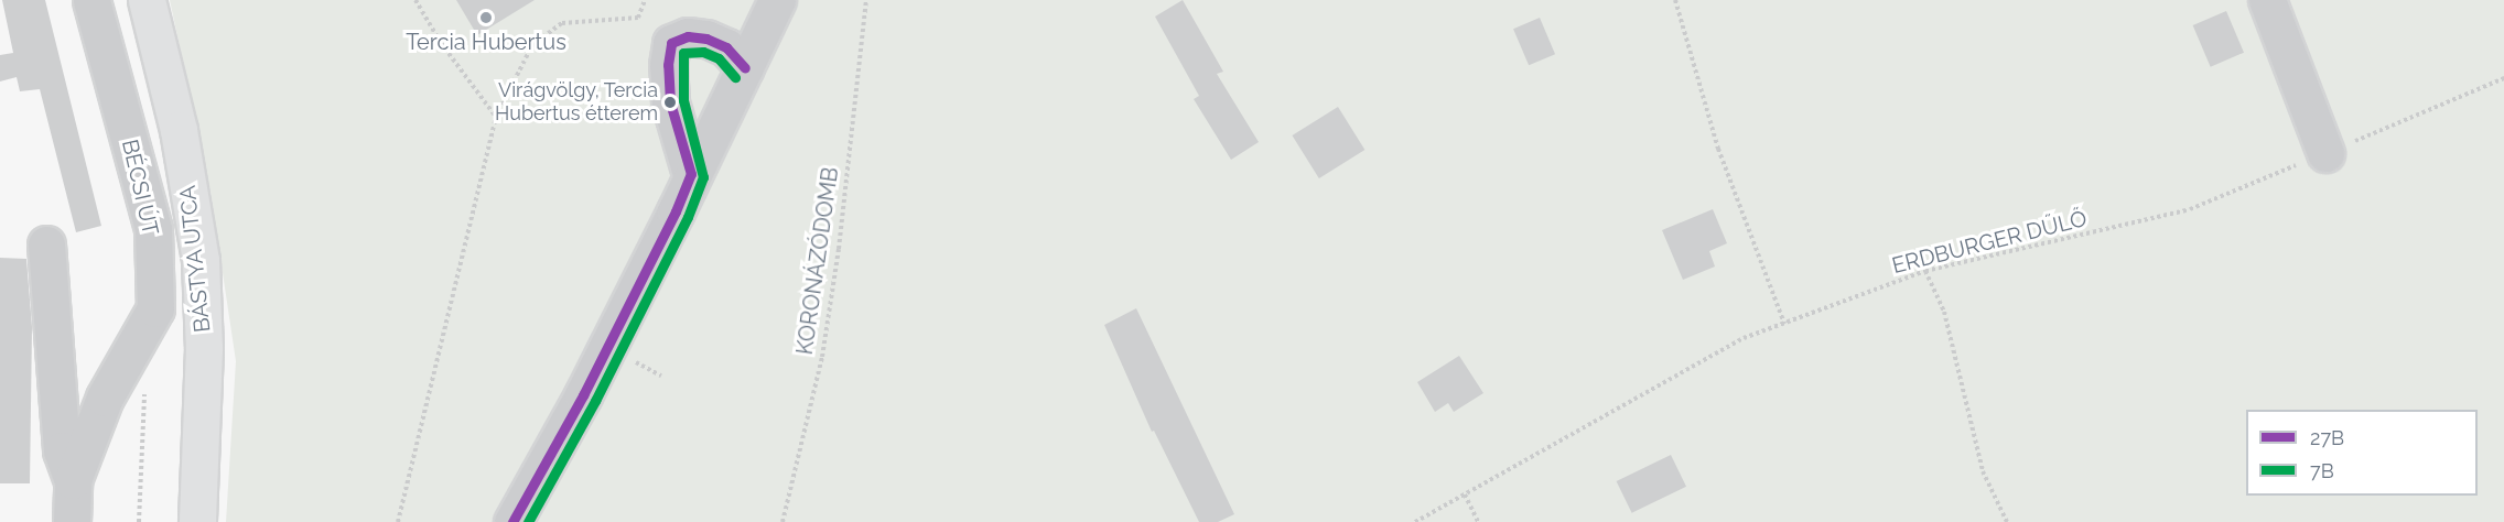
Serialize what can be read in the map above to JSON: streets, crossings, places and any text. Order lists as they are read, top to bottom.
{
  "streets": {
    "main road": ["BÁSTYA UTCA"],
    "street": ["BÉCSI ÚT"],
    "path": ["ERDBURGER DŰLŐ", "KORONÁZÓDOMB"]
  },
  "places": ["Tercia Hubertus", "Virágvölgy, Tercia Hubertus étterem"],
  "lines": ["transit line 27B", "transit line 7B"],
  "legend": ["27B", "7B"]
}
